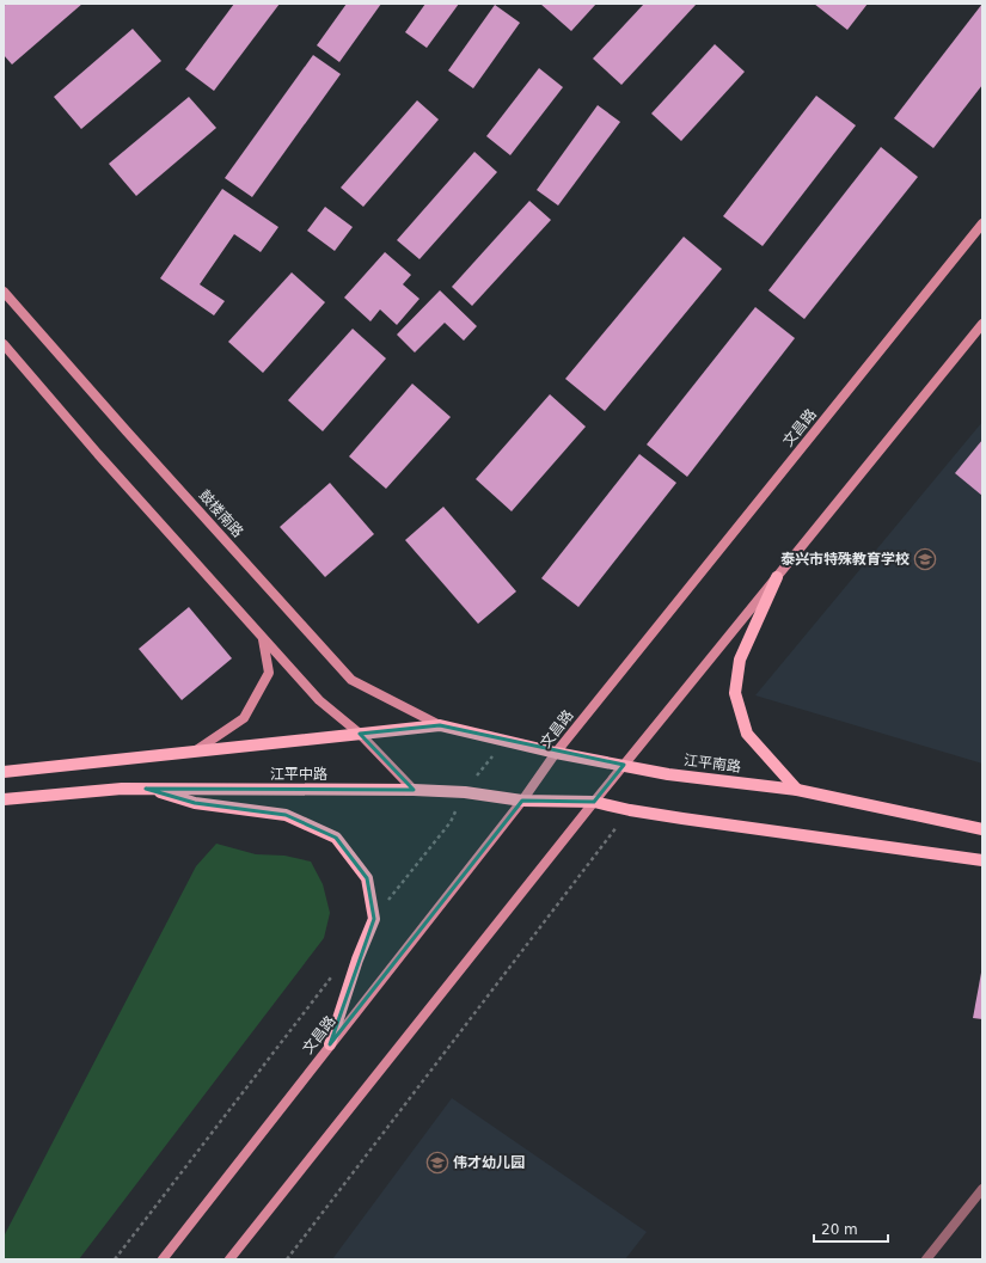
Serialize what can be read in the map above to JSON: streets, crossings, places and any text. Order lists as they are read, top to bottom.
{
  "streets": {
    "main road": [
      "文昌路",
      "鼓楼南路",
      "江平南路",
      "江平中路"
    ]
  },
  "crossings": [
    ["文昌路", "江平南路"],
    ["文昌路", "江平中路"],
    ["鼓楼南路", "江平南路"]
  ],
  "places": {
    "school or university": ["泰兴市特殊教育学校", "伟才幼儿园"]
  },
  "scale_bar": "20 m"
}
